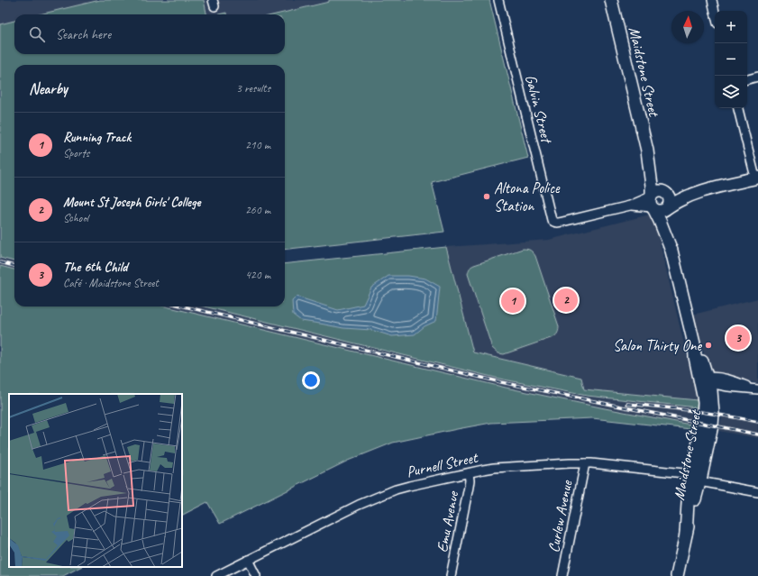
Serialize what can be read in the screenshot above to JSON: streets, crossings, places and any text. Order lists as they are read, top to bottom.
{
  "streets": {
    "main road": ["Maidstone Street"],
    "street": [
      "Galvin Street",
      "Purnell Street",
      "Curlew Avenue",
      "Emu Avenue"
    ]
  },
  "crossings": [
    ["Maidstone Street", "Galvin Street"],
    ["Maidstone Street", "Purnell Street"],
    ["Purnell Street", "Curlew Avenue"],
    ["Purnell Street", "Emu Avenue"]
  ],
  "places": ["Altona Police Station", "Salon Thirty One"],
  "north": "top",
  "page": {
    "map_buttons": ["+", "−"],
    "search": "Search here",
    "heading": ["Nearby", "3 results"],
    "list": [
      {
        "mark": "1",
        "name": "Running Track",
        "note": "Sports",
        "value": "210 m"
      },
      {
        "mark": "2",
        "name": "Mount St Joseph Girls' College",
        "note": "School",
        "value": "260 m"
      },
      {
        "mark": "3",
        "name": "The 6th Child",
        "note": "Café · Maidstone Street",
        "value": "420 m"
      }
    ],
    "pins": ["2", "1", "3"]
  }
}
